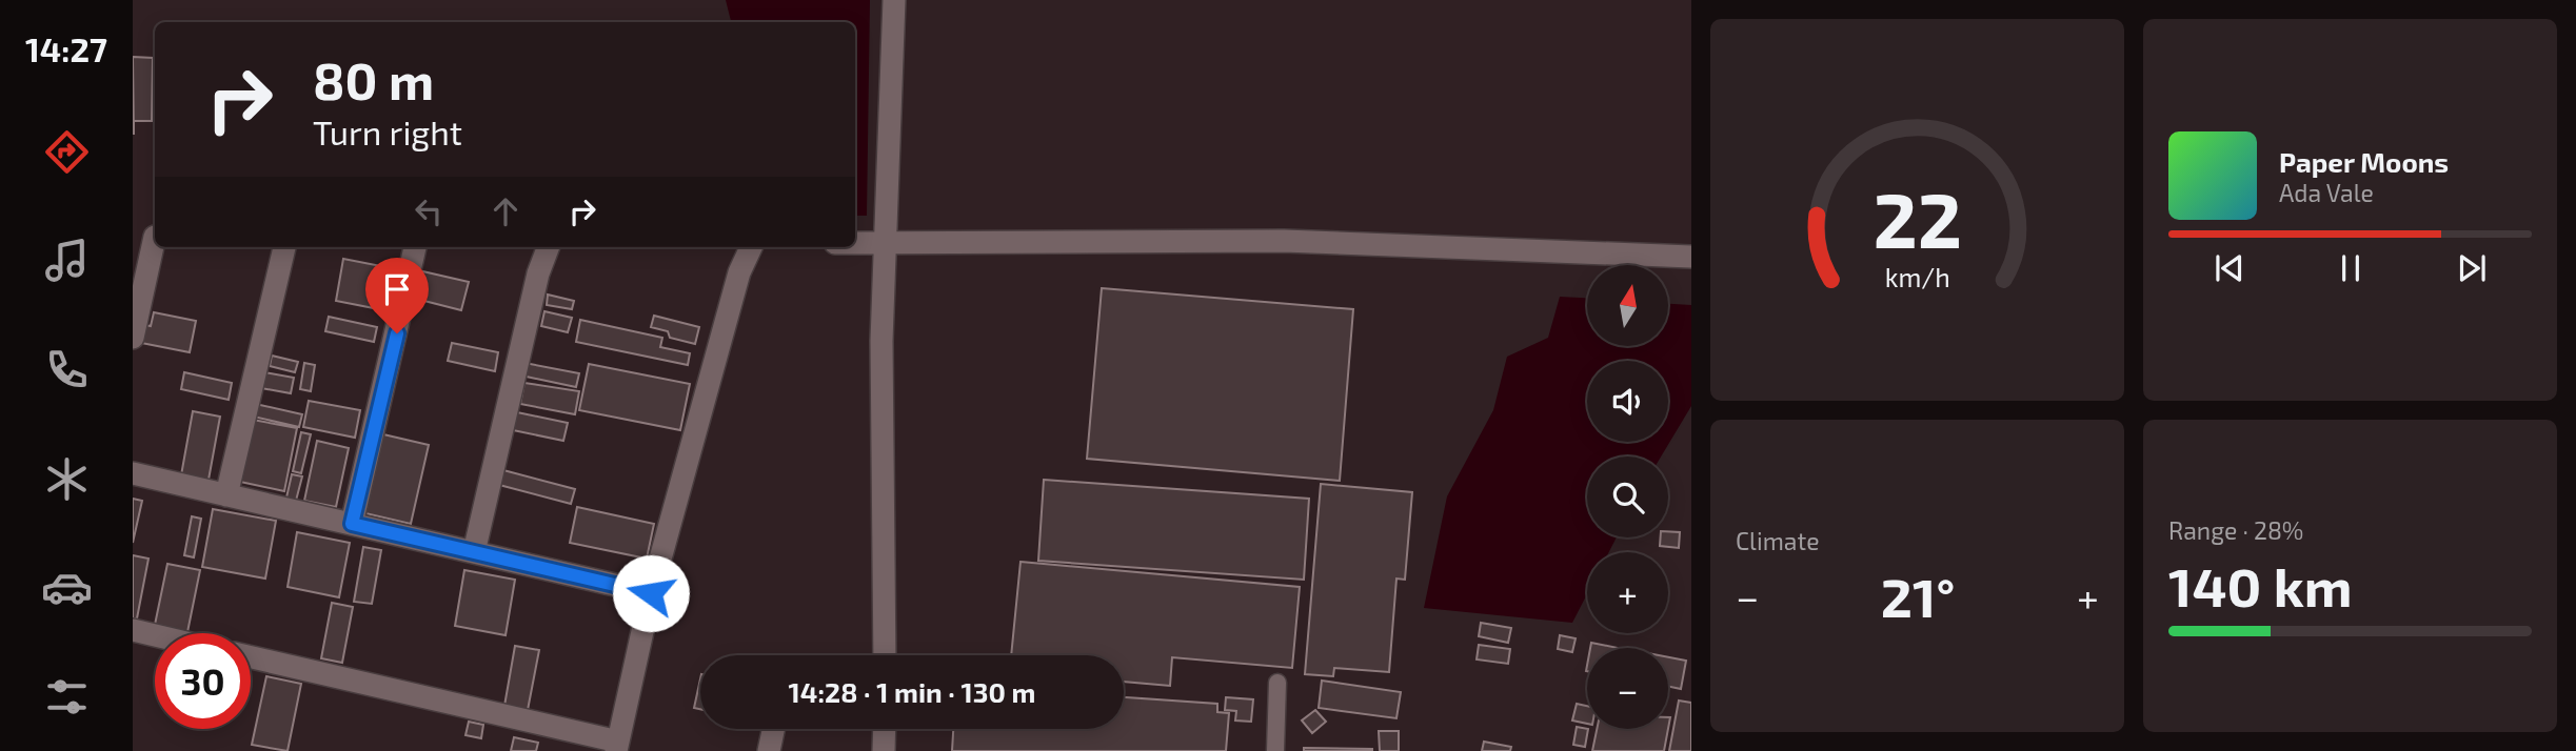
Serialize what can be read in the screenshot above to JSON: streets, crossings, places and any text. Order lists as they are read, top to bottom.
{
  "north": "top",
  "page": {
    "tabs": "14:27",
    "turn": ["80 m", "Turn right"],
    "song": ["Paper Moons", "Ada Vale"],
    "map_buttons": ["+", "−"],
    "tile": [
      "Climate",
      ["Range · 28%", "140 km"]
    ],
    "heat": ["−", "21°", "+"],
    "limit": "30",
    "trip": "14:28 · 1 min · 130 m",
    "gauge": ["22", "km/h"]
  }
}
